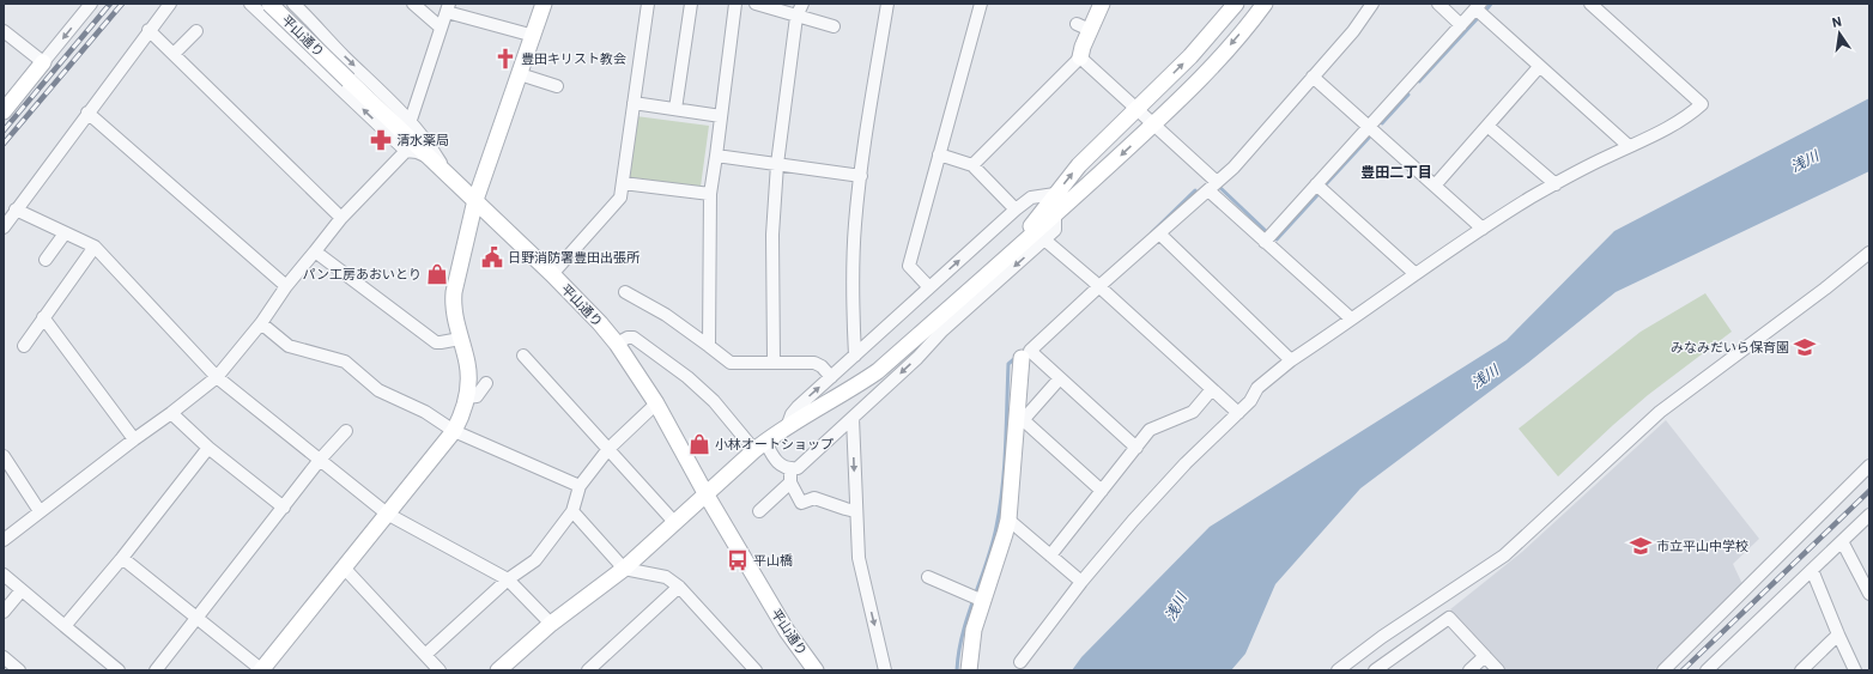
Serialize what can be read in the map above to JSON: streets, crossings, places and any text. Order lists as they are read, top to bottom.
{
  "streets": {
    "street": ["平山通り"]
  },
  "districts": ["豊田二丁目"],
  "water": ["浅川"],
  "places": {
    "church": ["豊田キリスト教会"],
    "pharmacy": ["清水薬局"],
    "public building": ["日野消防署豊田出張所"],
    "shop": ["パン工房あおいとり", "小林オートショップ"],
    "school or university": ["みなみだいら保育園", "市立平山中学校"],
    "bus stop": ["平山橋"]
  },
  "north": "top"
}
